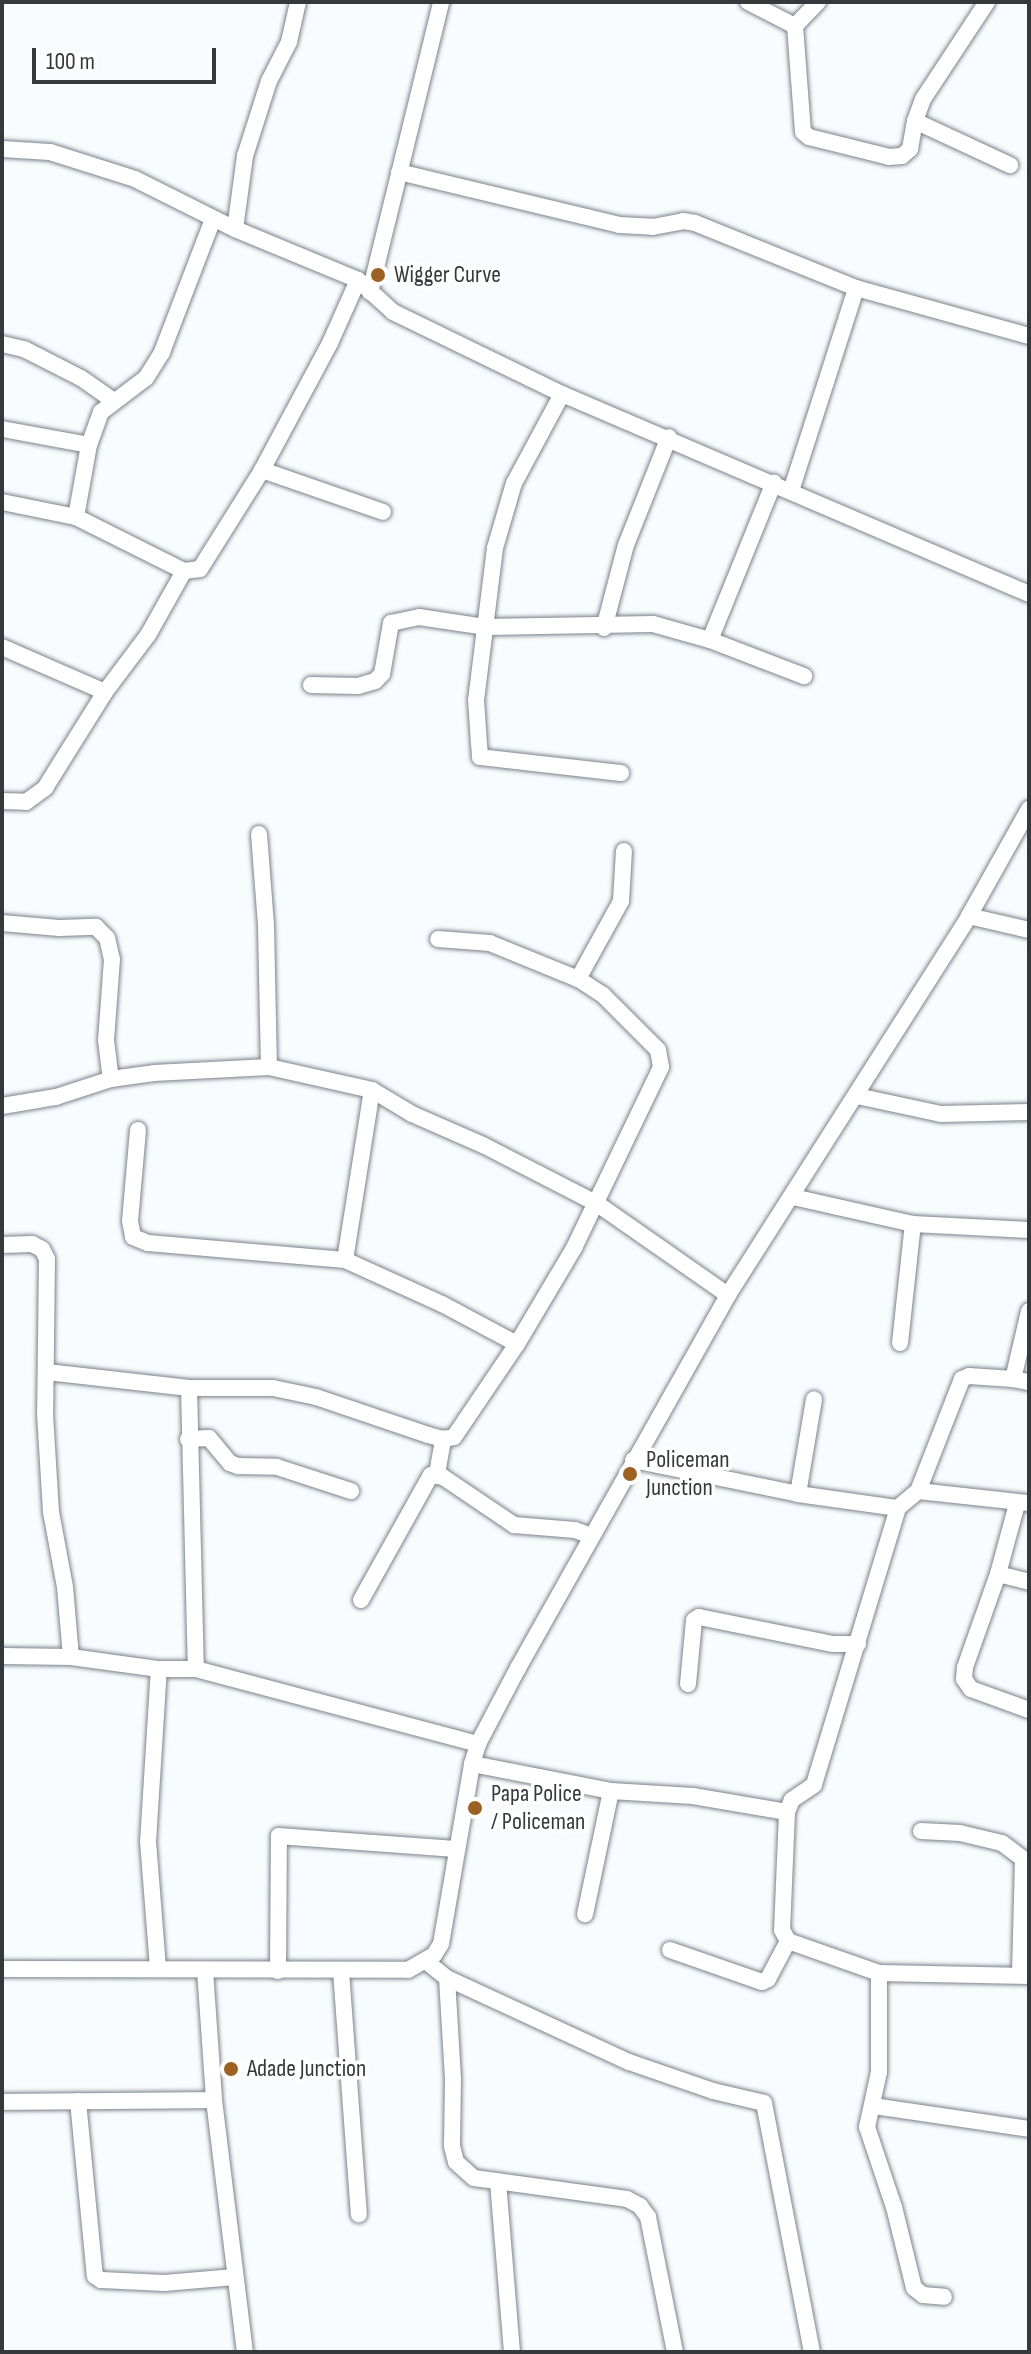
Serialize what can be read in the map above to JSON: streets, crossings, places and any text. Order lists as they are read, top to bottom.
{
  "places": [
    "Wigger Curve",
    "Policeman Junction",
    "Papa Police / Policeman",
    "Adade Junction"
  ],
  "scale_bar": "100 m"
}
